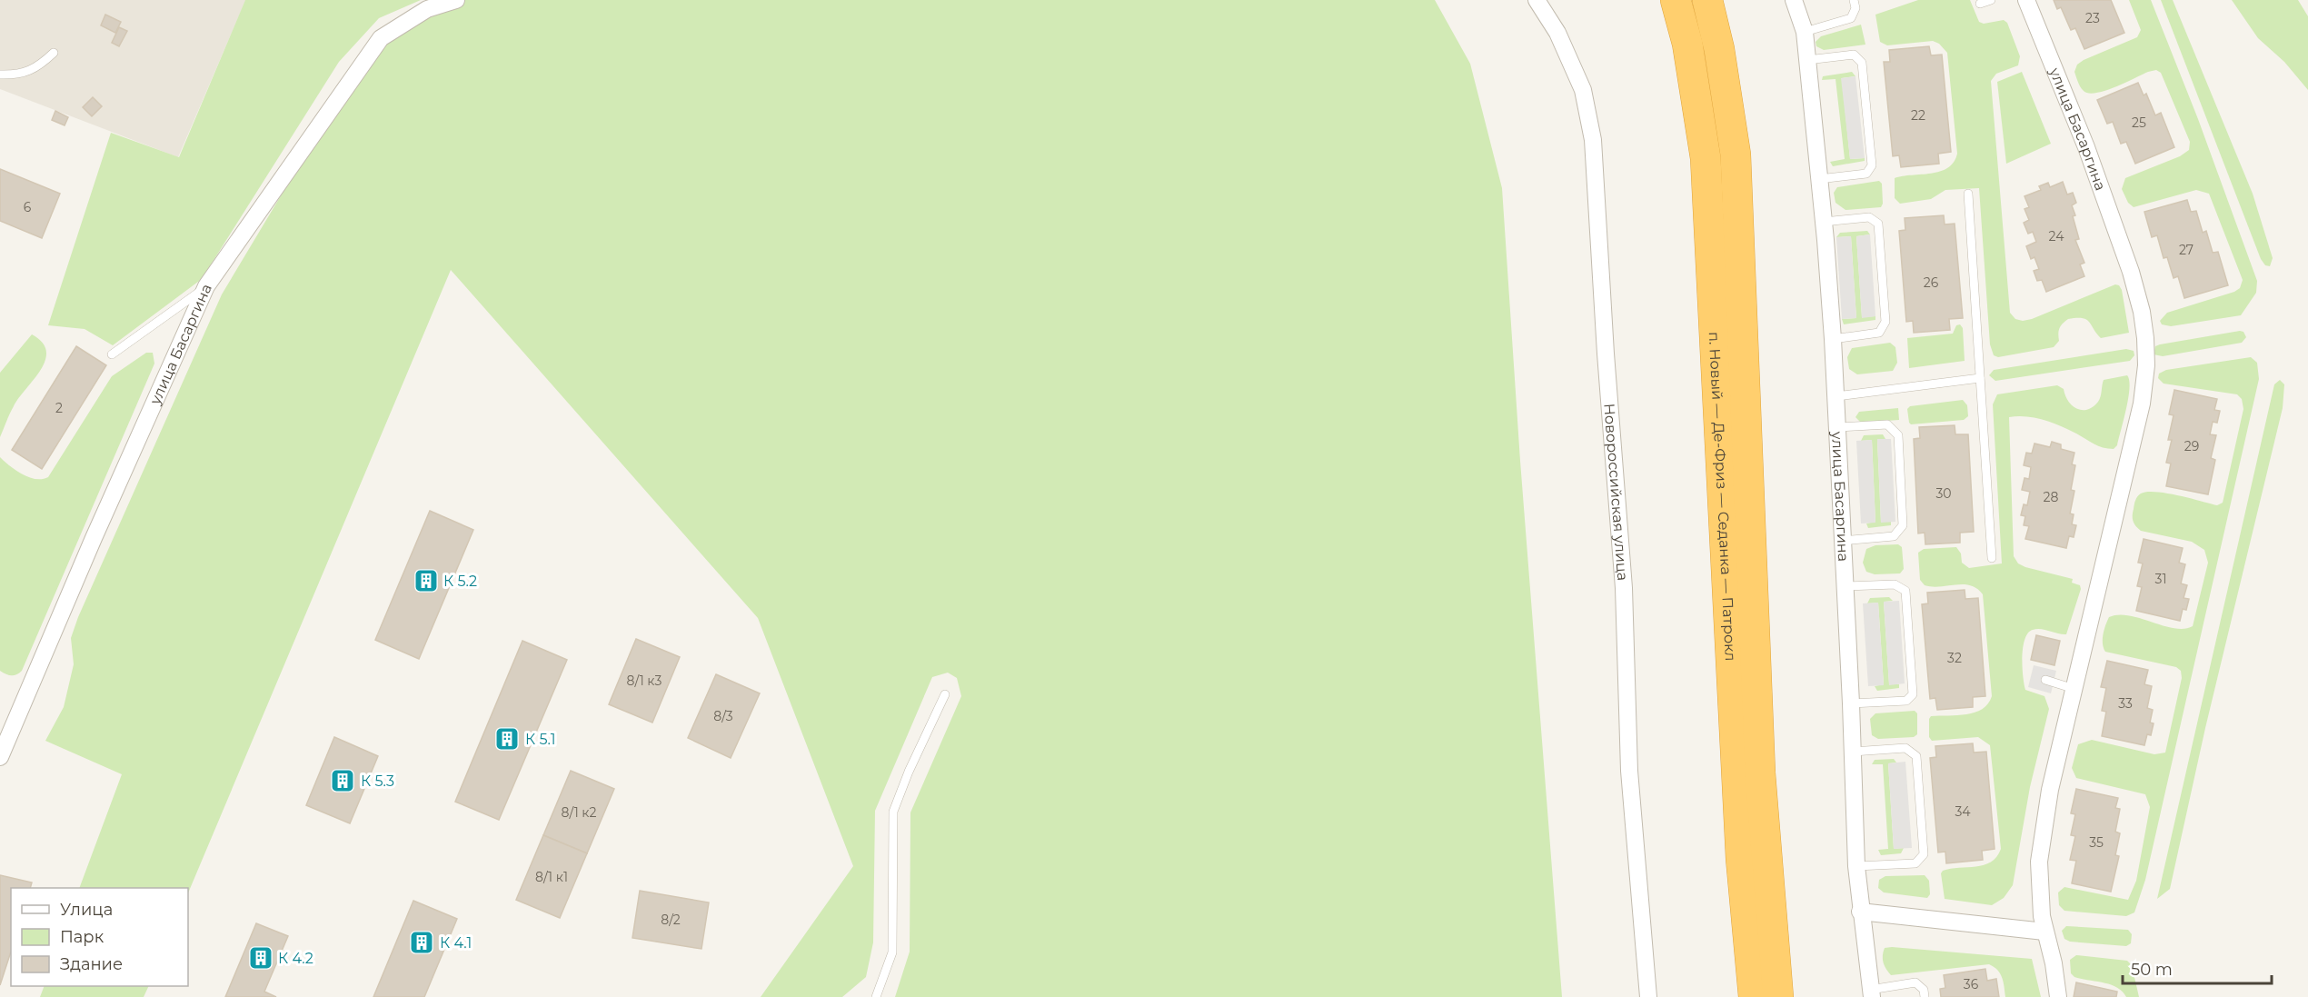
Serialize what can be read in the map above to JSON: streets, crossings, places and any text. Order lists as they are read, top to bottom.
{
  "streets": {
    "highway": ["п. Новый — Де-Фриз — Седанка — Патрокл"],
    "street": ["улица Басаргина", "Новороссийская улица"]
  },
  "places": {
    "building": [
      "К 5.2",
      "К 5.1",
      "К 5.3",
      "К 4.1",
      "К 4.2"
    ]
  },
  "house_numbers": [
    "23",
    "22",
    "25",
    "6",
    "24",
    "27",
    "26",
    "2",
    "29",
    "30",
    "28",
    "31",
    "32",
    "8/1 к3",
    "33",
    "8/3",
    "34",
    "8/1 к2",
    "35",
    "8/1 к1",
    "8/2",
    "36"
  ],
  "legend": ["Улица", "Парк", "Здание"],
  "scale_bar": "50 m"
}
